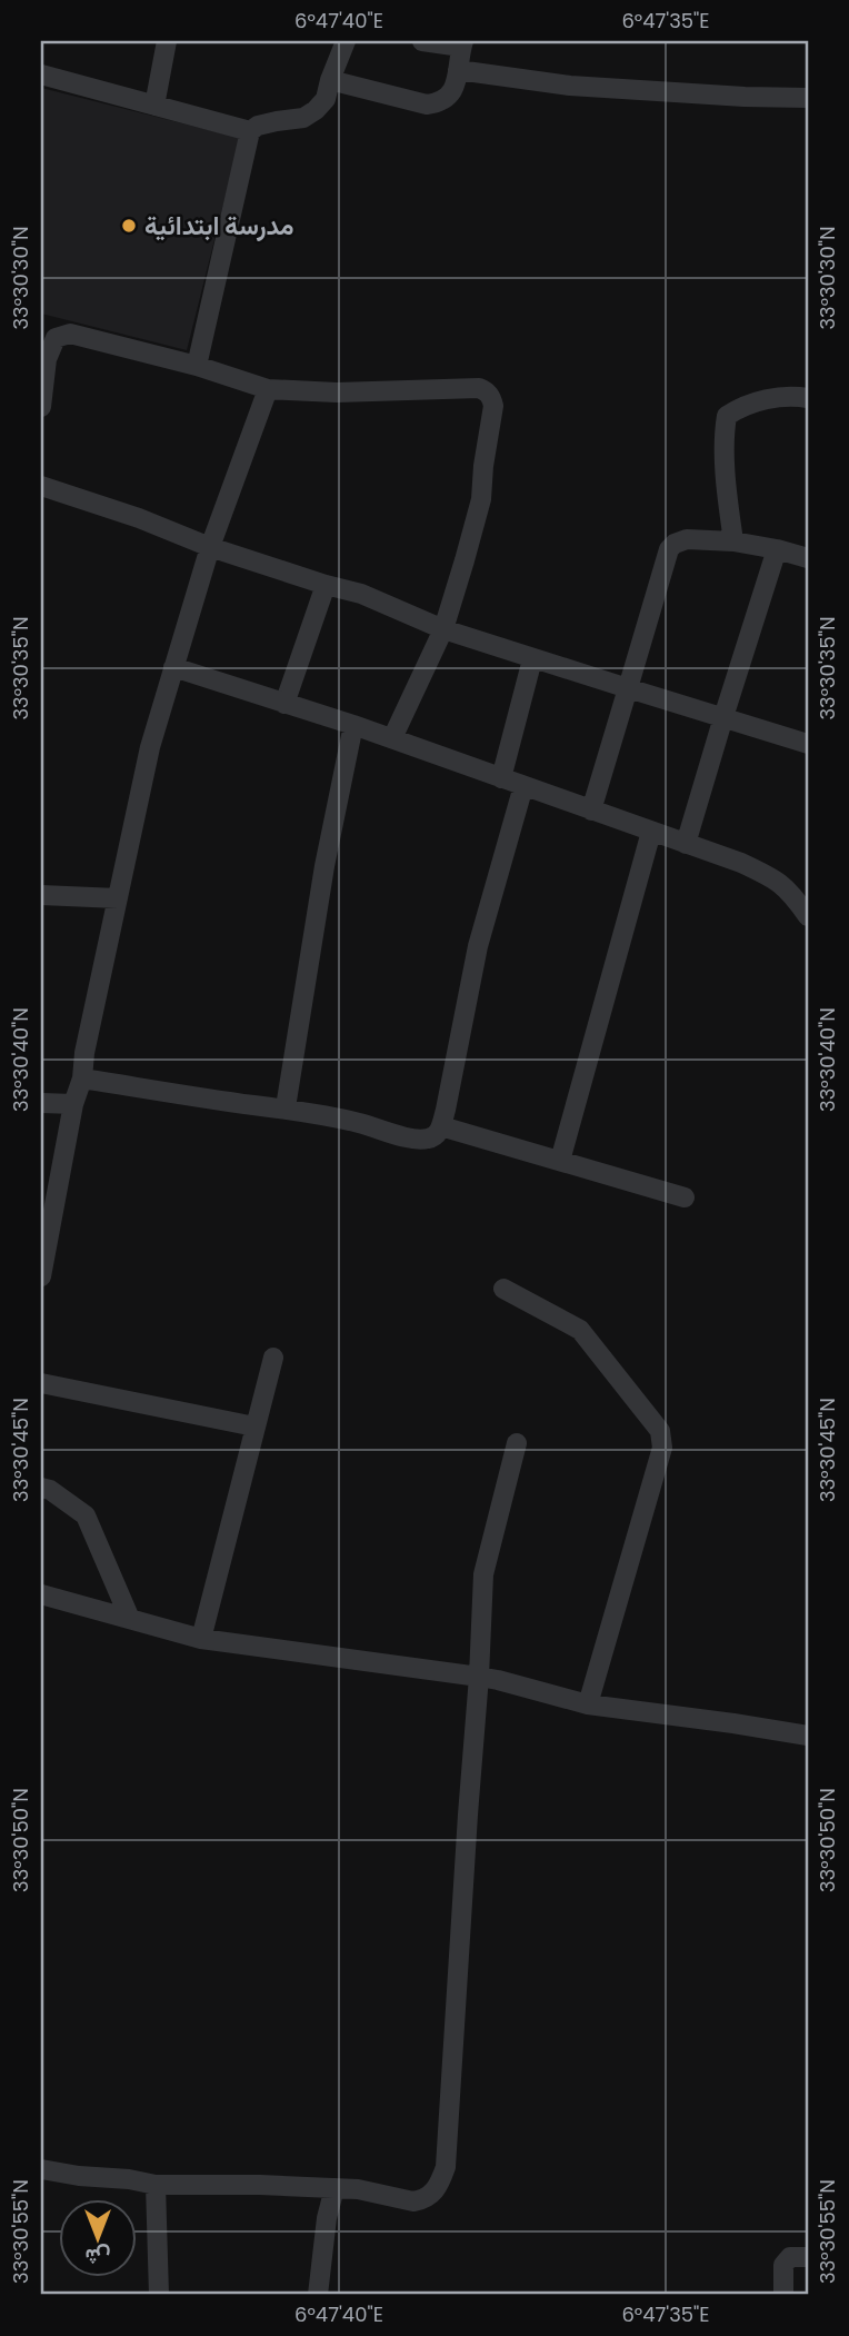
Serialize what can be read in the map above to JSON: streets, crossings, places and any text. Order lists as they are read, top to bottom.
{
  "places": ["مدرسة ابتدائية"],
  "north": "bottom",
  "coordinates": [
    "6°47'40\"E",
    "6°47'35\"E",
    "33°30'30\"N",
    "33°30'35\"N",
    "33°30'40\"N",
    "33°30'45\"N",
    "33°30'50\"N",
    "33°30'55\"N"
  ]
}
